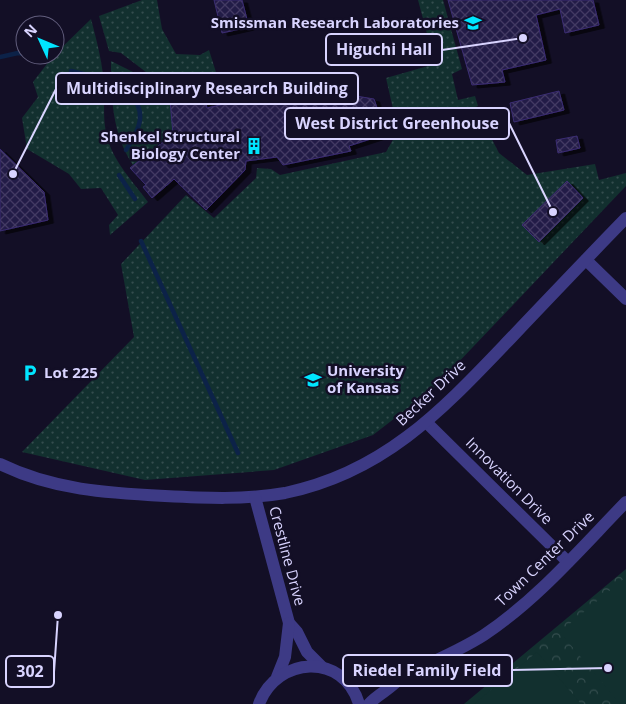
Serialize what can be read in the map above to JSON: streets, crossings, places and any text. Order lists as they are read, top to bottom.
{
  "streets": {
    "street": [
      "Becker Drive",
      "Innovation Drive",
      "Crestline Drive",
      "Town Center Drive"
    ]
  },
  "crossings": [
    ["Becker Drive", "Innovation Drive"],
    ["Becker Drive", "Crestline Drive"],
    ["Innovation Drive", "Town Center Drive"]
  ],
  "places": {
    "school or university": ["Smissman Research Laboratories", "University of Kansas"],
    "other": [
      "Higuchi Hall",
      "Multidisciplinary Research Building",
      "West District Greenhouse",
      "302",
      "Riedel Family Field"
    ],
    "building": ["Shenkel Structural Biology Center"],
    "parking": ["Lot 225"]
  },
  "north": "top left"
}
